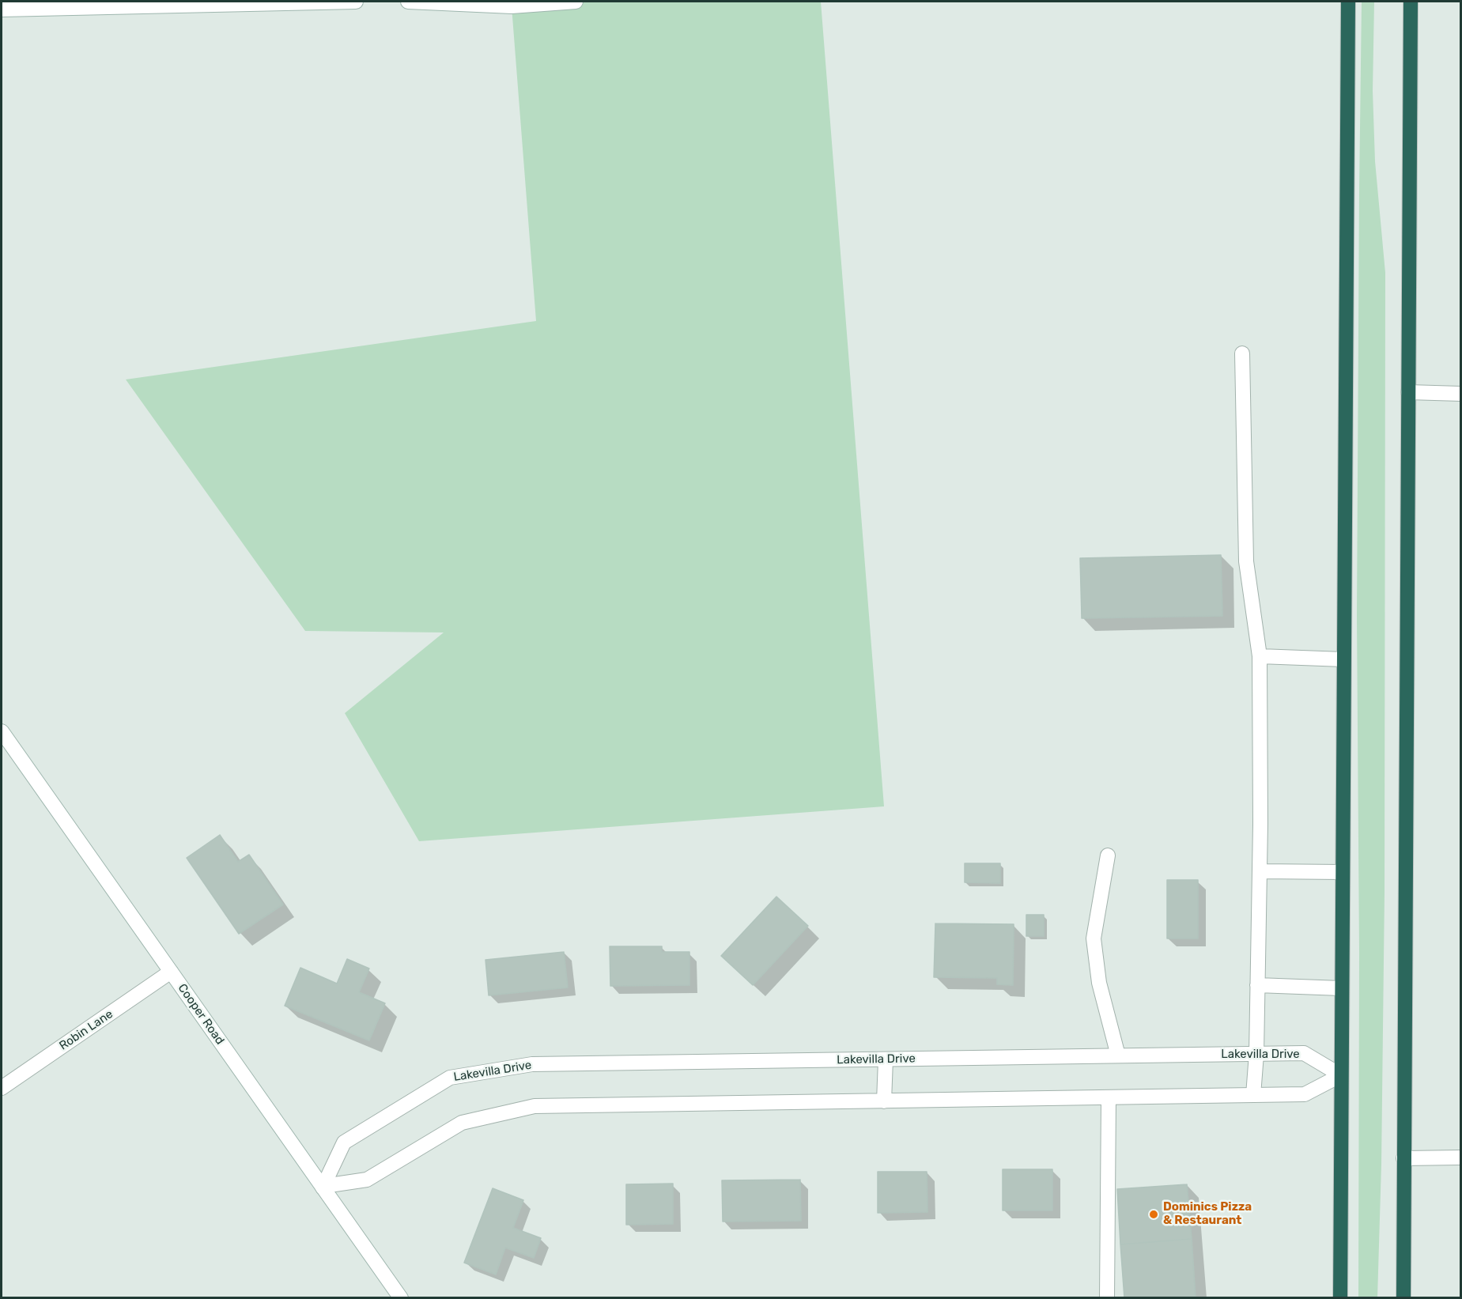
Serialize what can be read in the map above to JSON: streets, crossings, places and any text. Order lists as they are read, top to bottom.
{
  "streets": {
    "street": ["Cooper Road", "Robin Lane", "Lakevilla Drive"]
  },
  "crossings": [
    ["Cooper Road", "Robin Lane"],
    ["Cooper Road", "Lakevilla Drive"]
  ],
  "places": ["Dominics Pizza & Restaurant"]
}
